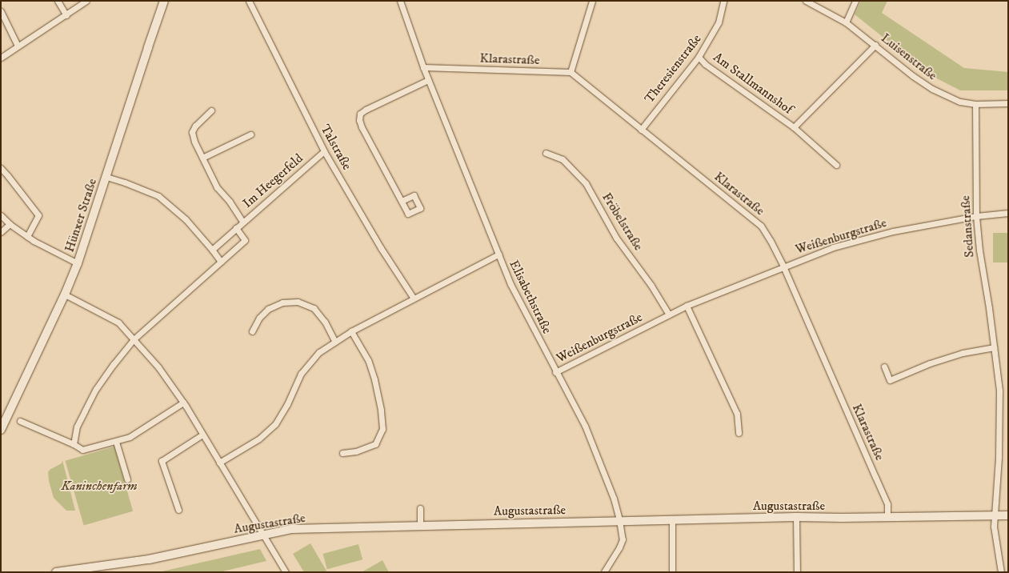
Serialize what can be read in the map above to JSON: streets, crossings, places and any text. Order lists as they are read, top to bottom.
{
  "streets": {
    "main road": ["Hünxer Straße", "Augustastraße"],
    "street": [
      "Luisenstraße",
      "Klarastraße",
      "Theresienstraße",
      "Am Stallmannshof",
      "Talstraße",
      "Im Heegerfeld",
      "Fröbelstraße",
      "Sedanstraße",
      "Weißenburgstraße",
      "Elisabethstraße"
    ]
  },
  "crossings": [
    ["Luisenstraße", "Am Stallmannshof"],
    ["Luisenstraße", "Sedanstraße"],
    ["Klarastraße", "Theresienstraße"],
    ["Klarastraße", "Weißenburgstraße"],
    ["Klarastraße", "Elisabethstraße"],
    ["Klarastraße", "Augustastraße"],
    ["Theresienstraße", "Am Stallmannshof"],
    ["Talstraße", "Im Heegerfeld"],
    ["Fröbelstraße", "Weißenburgstraße"],
    ["Sedanstraße", "Weißenburgstraße"],
    ["Sedanstraße", "Augustastraße"],
    ["Weißenburgstraße", "Elisabethstraße"],
    ["Elisabethstraße", "Augustastraße"]
  ],
  "parks": ["Kaninchenfarm"]
}
